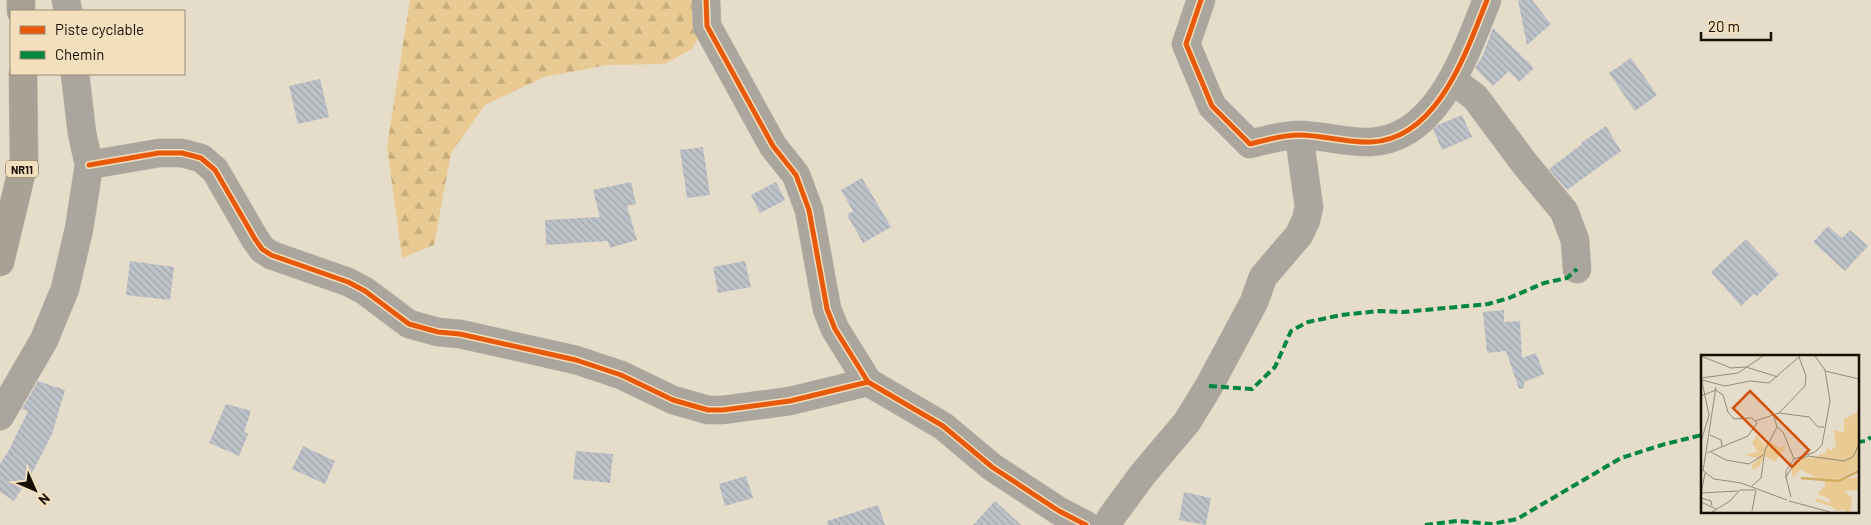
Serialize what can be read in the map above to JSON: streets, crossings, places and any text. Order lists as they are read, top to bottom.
{
  "streets": {
    "highway": ["NR11"]
  },
  "legend": ["Piste cyclable", "Chemin"],
  "scale_bar": "20 m",
  "north": "bottom right"
}
